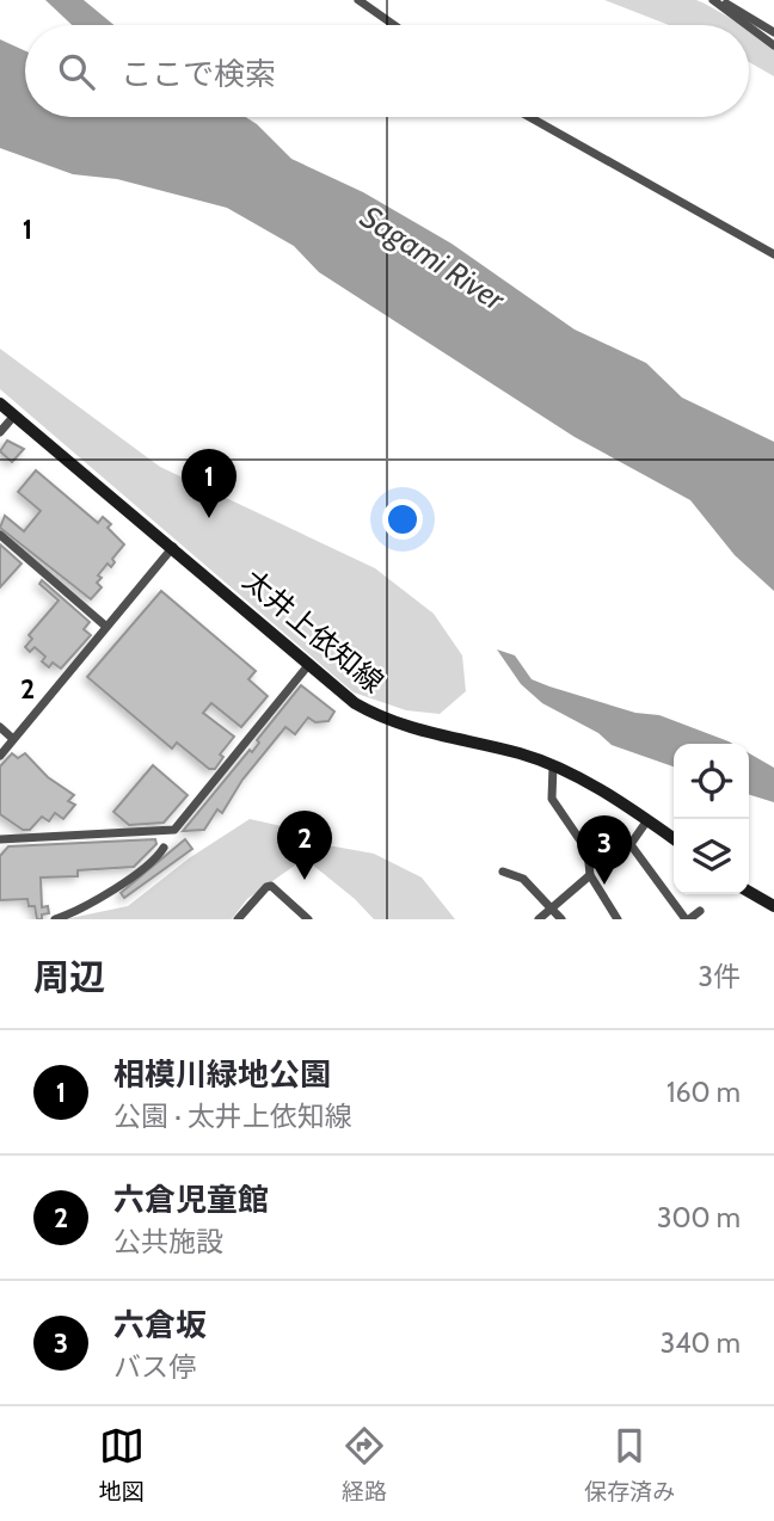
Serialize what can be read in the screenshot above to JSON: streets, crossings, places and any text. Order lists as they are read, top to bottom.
{
  "streets": {
    "main road": ["太井上依知線"]
  },
  "water": ["Sagami River"],
  "page": {
    "search": "ここで検索",
    "pins": ["1", "2", "3"],
    "heading": ["周辺", "3件"],
    "list": [
      {
        "mark": "1",
        "name": "相模川緑地公園",
        "note": "公園 · 太井上依知線",
        "value": "160 m"
      },
      {
        "mark": "2",
        "name": "六倉児童館",
        "note": "公共施設",
        "value": "300 m"
      },
      {
        "mark": "3",
        "name": "六倉坂",
        "note": "バス停",
        "value": "340 m"
      }
    ],
    "nav": ["地図", "経路", "保存済み"]
  },
  "grid": {
    "rows": ["1", "2"]
  }
}
